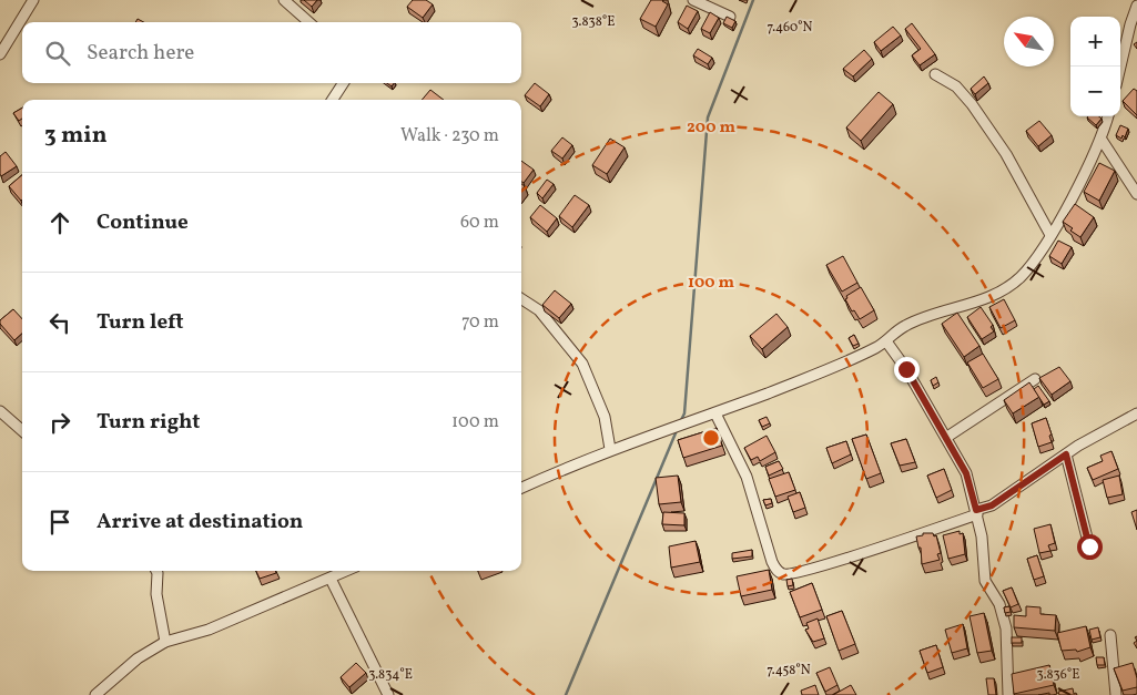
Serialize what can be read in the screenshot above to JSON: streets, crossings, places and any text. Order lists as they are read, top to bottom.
{
  "north": "top left",
  "page": {
    "map_buttons": ["+", "−"],
    "search": "Search here",
    "heading": ["3 min", "Walk · 230 m"],
    "list": [
      ["Continue", "60 m"],
      ["Turn left", "70 m"],
      ["Turn right", "100 m"],
      "Arrive at destination"
    ]
  },
  "coordinates": [
    "3.838°E",
    "7.460°N",
    "7.458°N",
    "3.834°E",
    "3.836°E"
  ],
  "rings": ["200 m", "100 m"]
}
